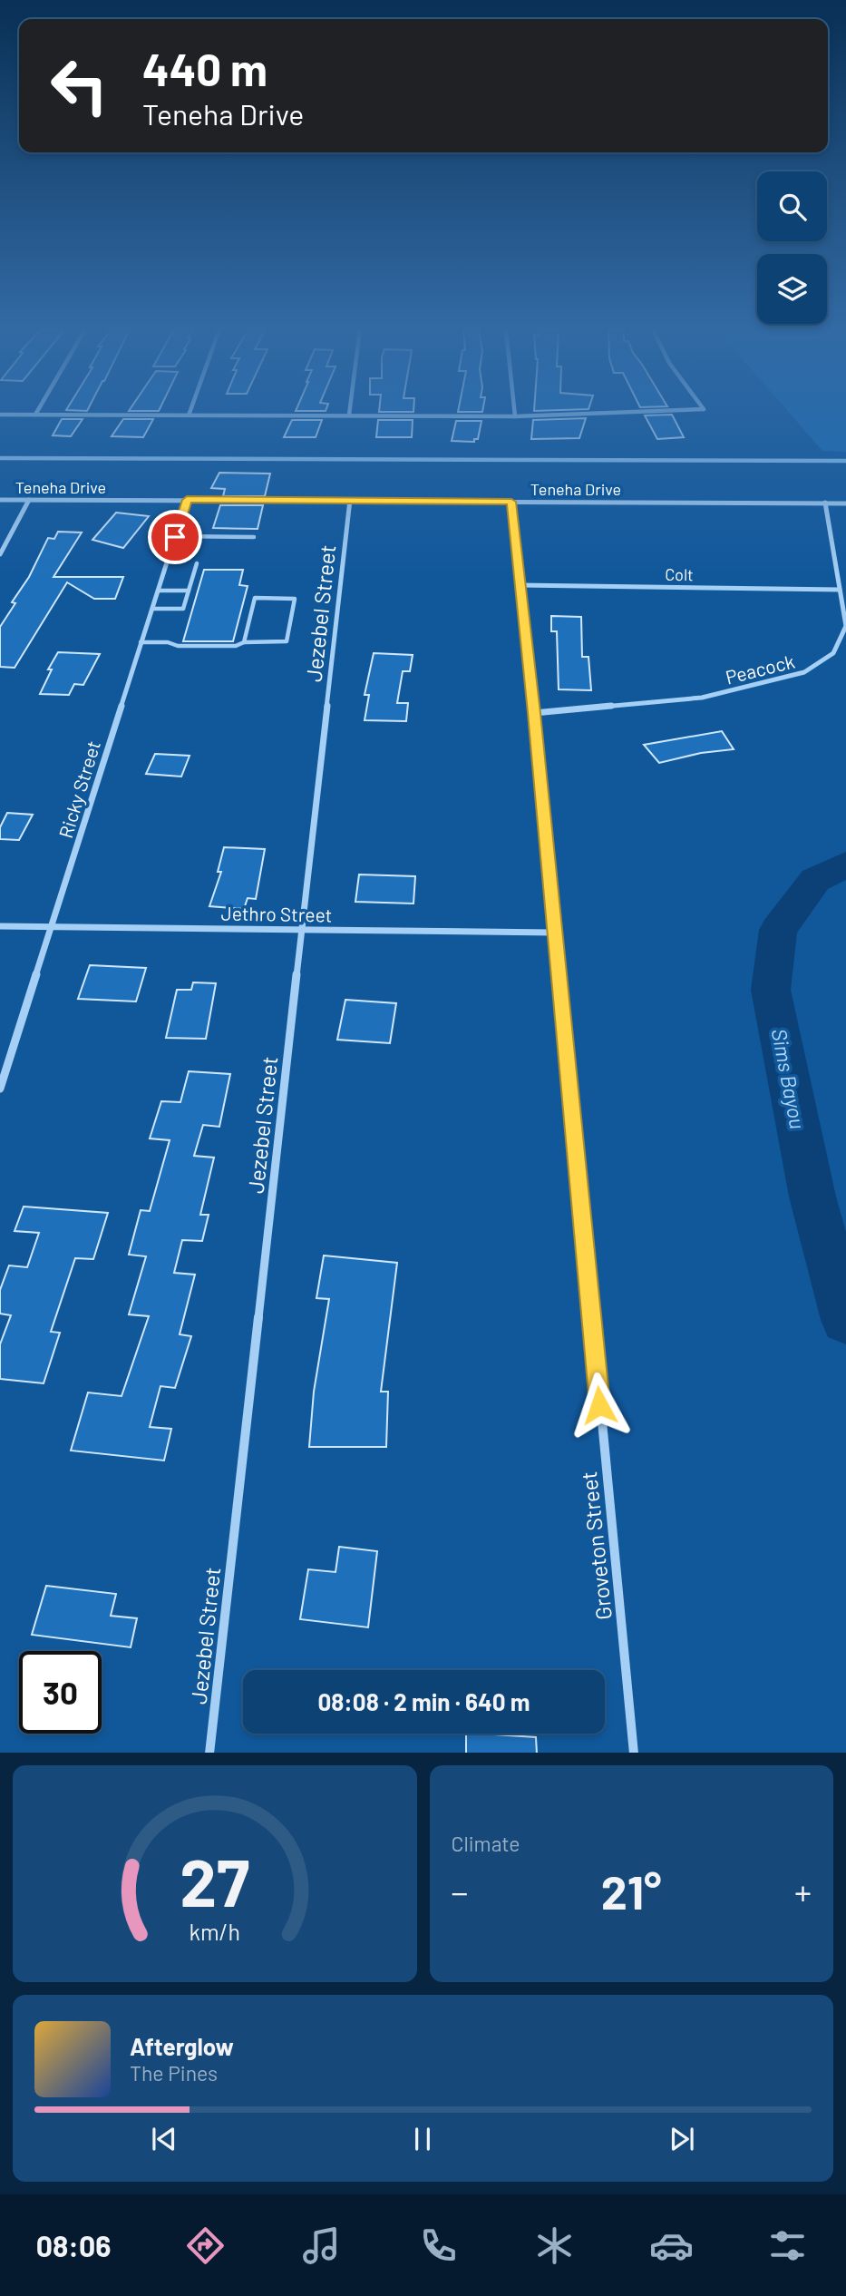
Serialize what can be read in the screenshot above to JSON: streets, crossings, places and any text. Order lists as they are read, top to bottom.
{
  "streets": {
    "street": [
      "Teneha Drive",
      "Colt",
      "Jezebel Street",
      "Peacock",
      "Ricky Street",
      "Jethro Street",
      "Groveton Street"
    ]
  },
  "crossings": [
    ["Teneha Drive", "Jezebel Street"],
    ["Teneha Drive", "Peacock"],
    ["Teneha Drive", "Ricky Street"],
    ["Teneha Drive", "Groveton Street"],
    ["Colt", "Peacock"],
    ["Colt", "Groveton Street"],
    ["Jezebel Street", "Jethro Street"],
    ["Peacock", "Groveton Street"],
    ["Ricky Street", "Jethro Street"],
    ["Jethro Street", "Groveton Street"]
  ],
  "water": ["Sims Bayou"],
  "page": {
    "turn": ["440 m", "Teneha Drive"],
    "limit": "30",
    "trip": "08:08 · 2 min · 640 m",
    "tile": "Climate",
    "heat": ["−", "21°", "+"],
    "song": ["Afterglow", "The Pines"],
    "tabs": "08:06",
    "gauge": ["27", "km/h"]
  }
}
